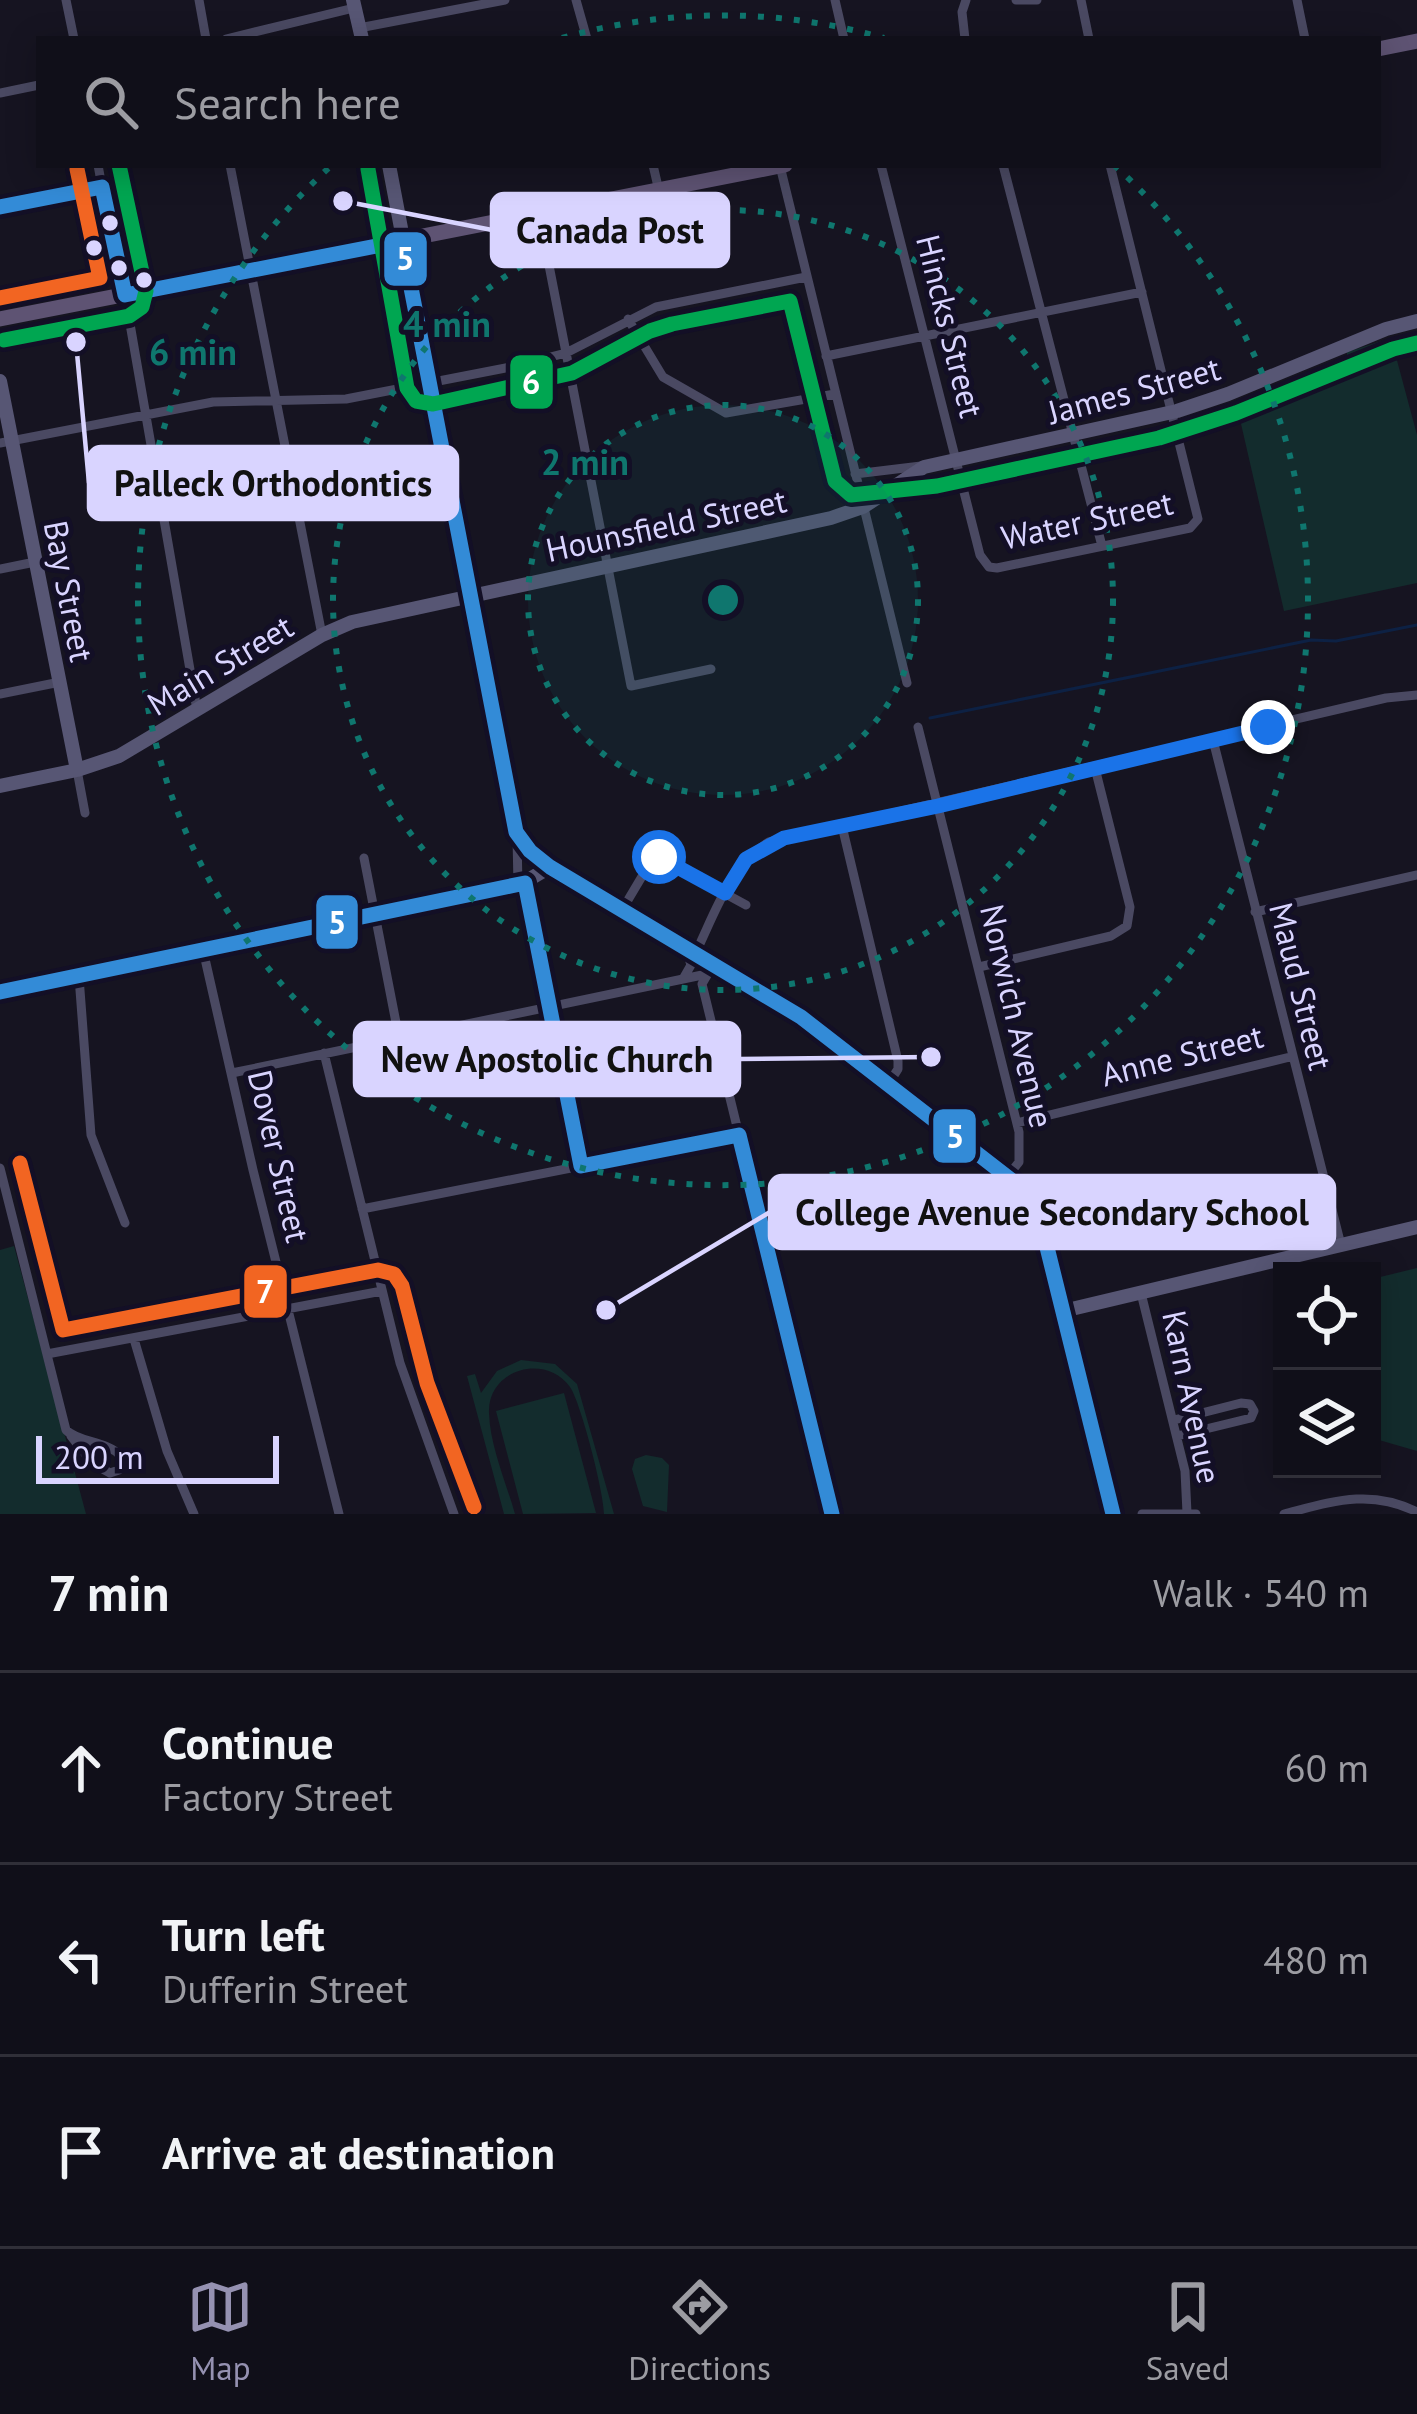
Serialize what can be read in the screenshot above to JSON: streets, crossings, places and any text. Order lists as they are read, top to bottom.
{
  "streets": {
    "main road": [
      "James Street",
      "Hounsfield Street",
      "Bay Street",
      "Main Street",
      "Norwich Avenue"
    ],
    "street": [
      "Hincks Street",
      "Water Street",
      "Maud Street",
      "Anne Street",
      "Dover Street",
      "Karn Avenue"
    ]
  },
  "crossings": [
    ["Hincks Street", "James Street"],
    ["Hincks Street", "Water Street"],
    ["James Street", "Water Street"],
    ["James Street", "Hounsfield Street"],
    ["Hounsfield Street", "Main Street"],
    ["Bay Street", "Main Street"],
    ["Maud Street", "Anne Street"],
    ["Norwich Avenue", "Anne Street"]
  ],
  "places": [
    "Canada Post",
    "Palleck Orthodontics",
    "New Apostolic Church",
    "College Avenue Secondary School"
  ],
  "lines": ["transit line 6", "transit line 7", "transit line 5"],
  "scale_bar": "200 m",
  "page": {
    "search": "Search here",
    "scale": "200 m",
    "heading": ["7 min", "Walk · 540 m"],
    "list": [
      ["Continue", "Factory Street", "60 m"],
      ["Turn left", "Dufferin Street", "480 m"],
      "Arrive at destination"
    ],
    "nav": ["Map", "Directions", "Saved"]
  },
  "rings": ["4 min", "6 min", "2 min"]
}
